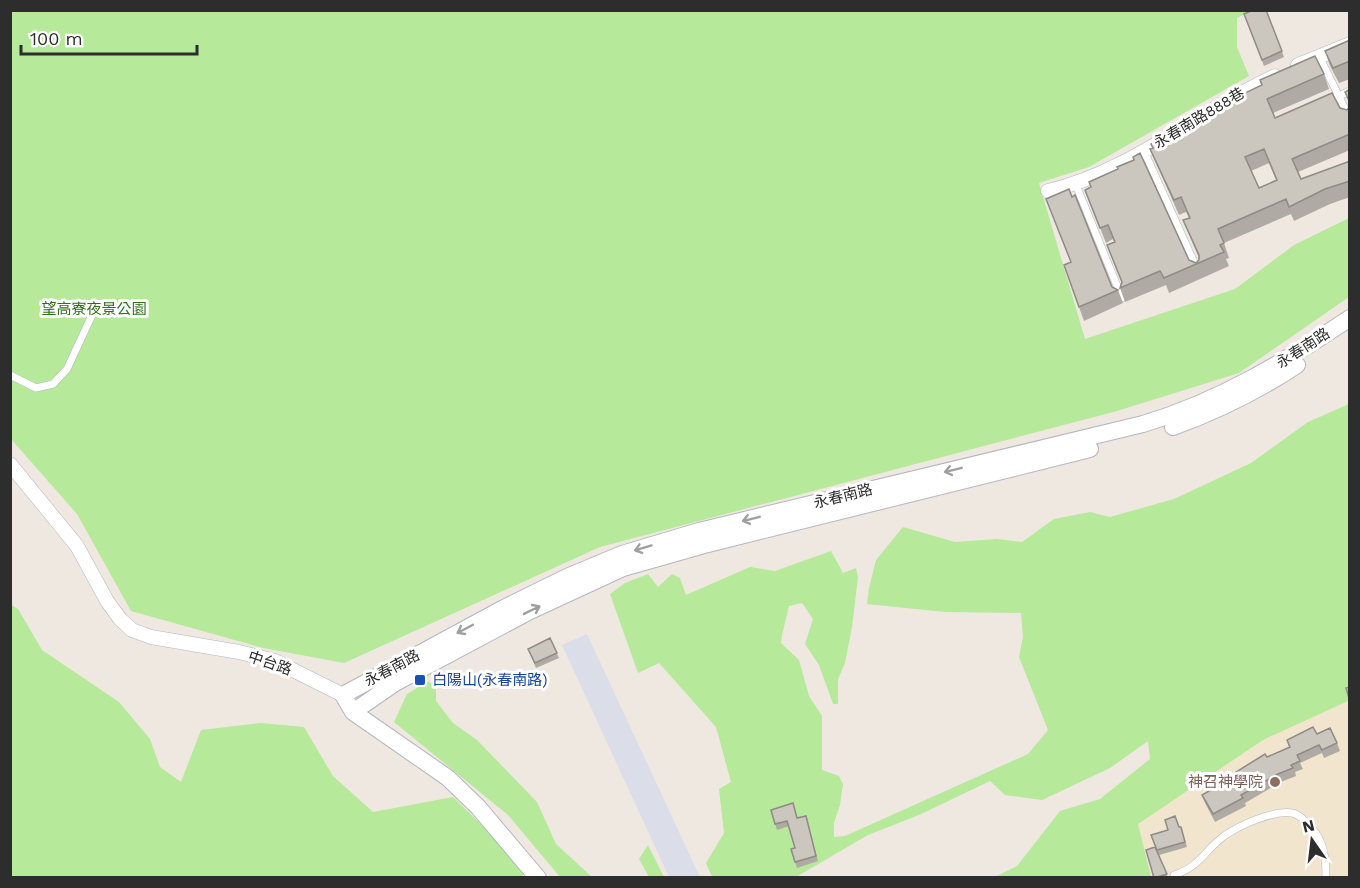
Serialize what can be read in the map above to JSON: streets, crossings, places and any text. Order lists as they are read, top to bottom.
{
  "streets": {
    "street": ["永春南路888巷", "永春南路", "中台路"]
  },
  "crossings": [
    ["永春南路", "中台路"]
  ],
  "parks": ["望高寮夜景公園"],
  "places": {
    "transit": ["白陽山(永春南路)"],
    "other": ["神召神學院"]
  },
  "scale_bar": "100 m",
  "north": "top"
}
